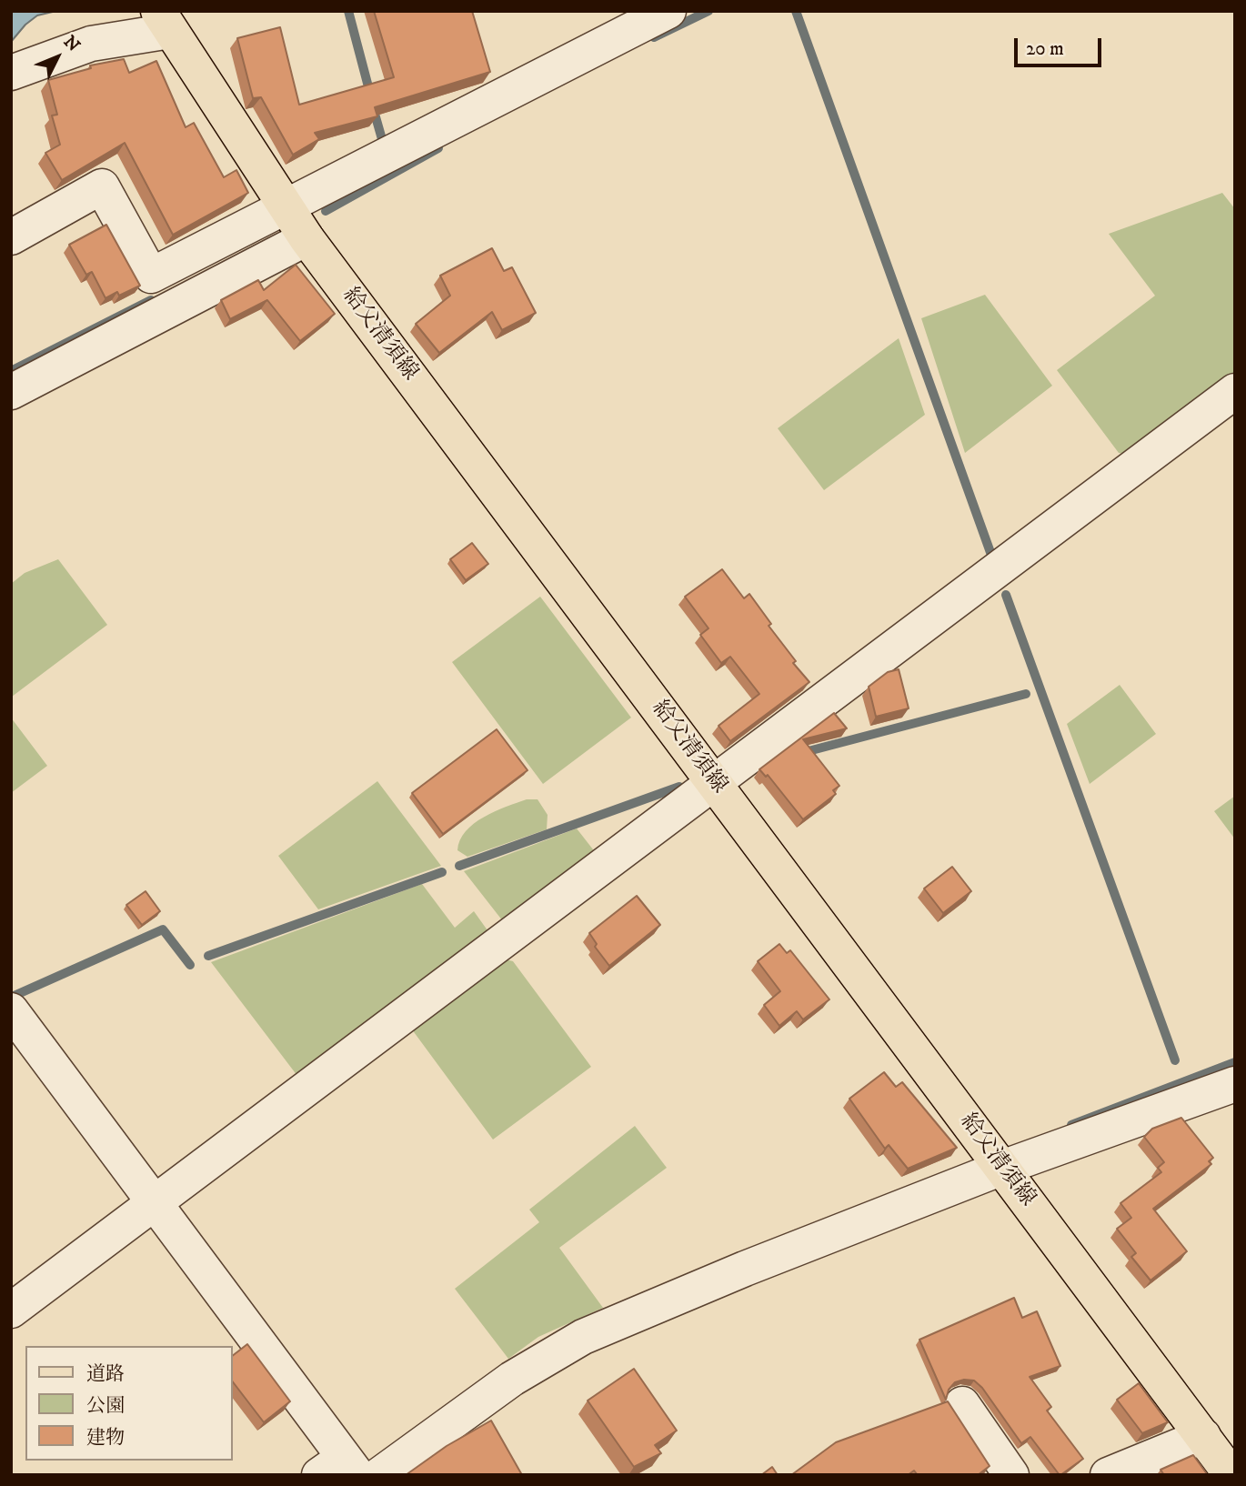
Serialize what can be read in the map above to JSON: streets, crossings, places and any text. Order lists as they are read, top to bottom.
{
  "streets": {
    "main road": ["給父清須線"]
  },
  "legend": ["道路", "公園", "建物"],
  "scale_bar": "20 m",
  "north": "top right"
}
